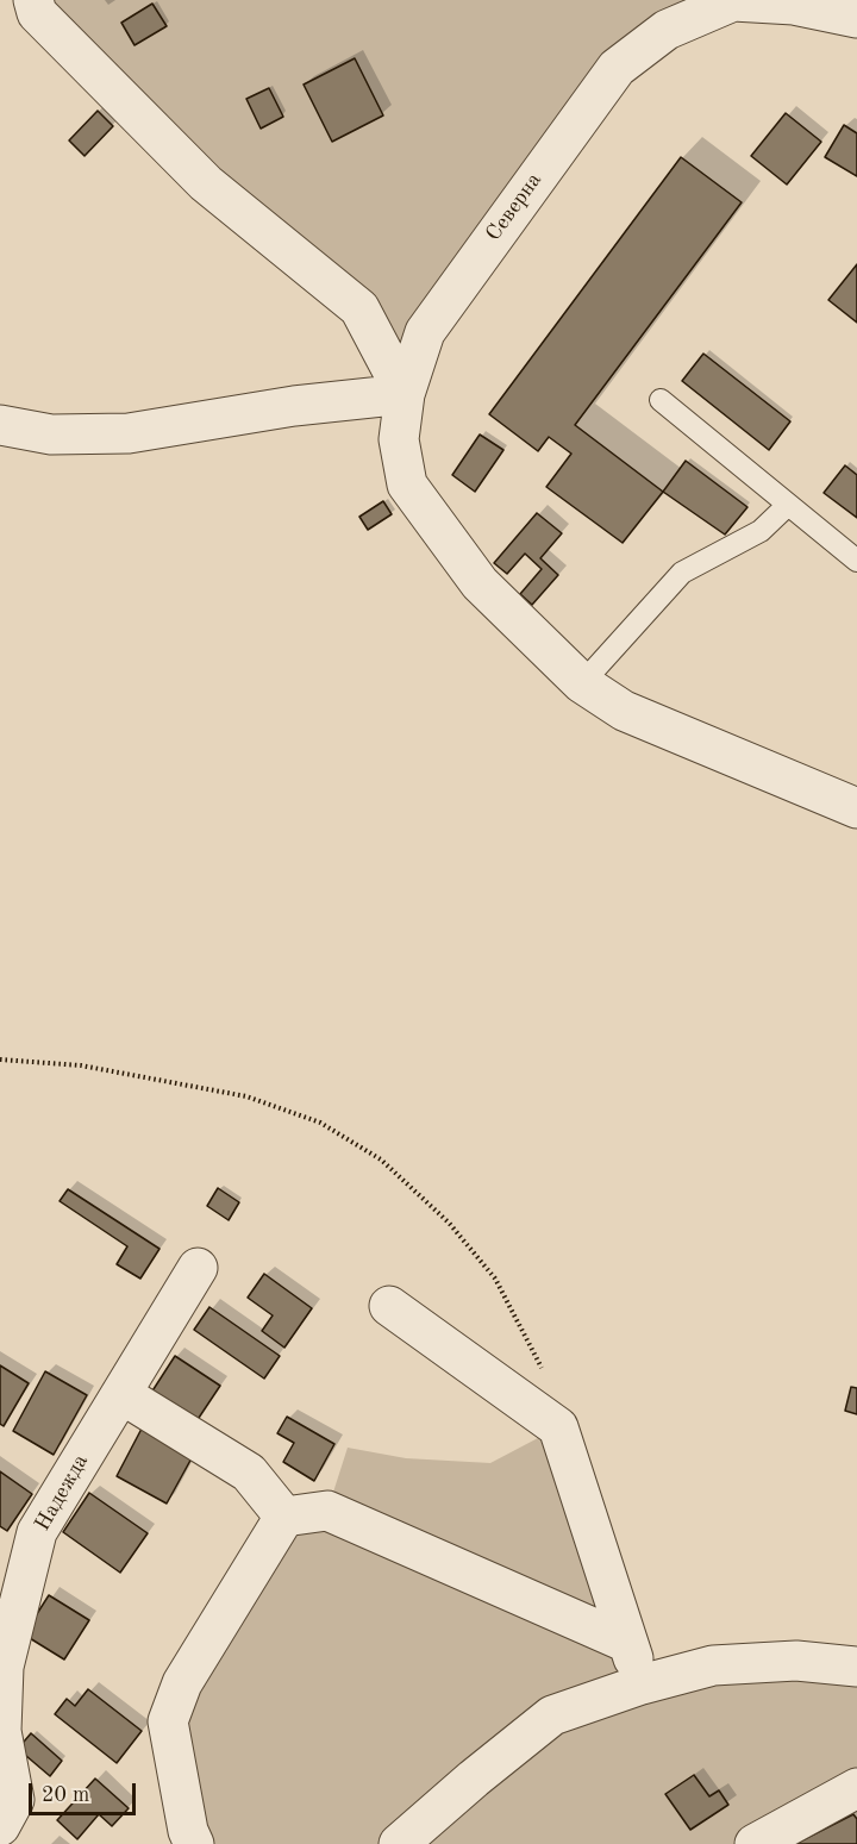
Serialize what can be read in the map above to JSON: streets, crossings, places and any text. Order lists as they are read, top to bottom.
{
  "streets": {
    "street": ["Северна", "Надежда"]
  },
  "scale_bar": "20 m"
}
